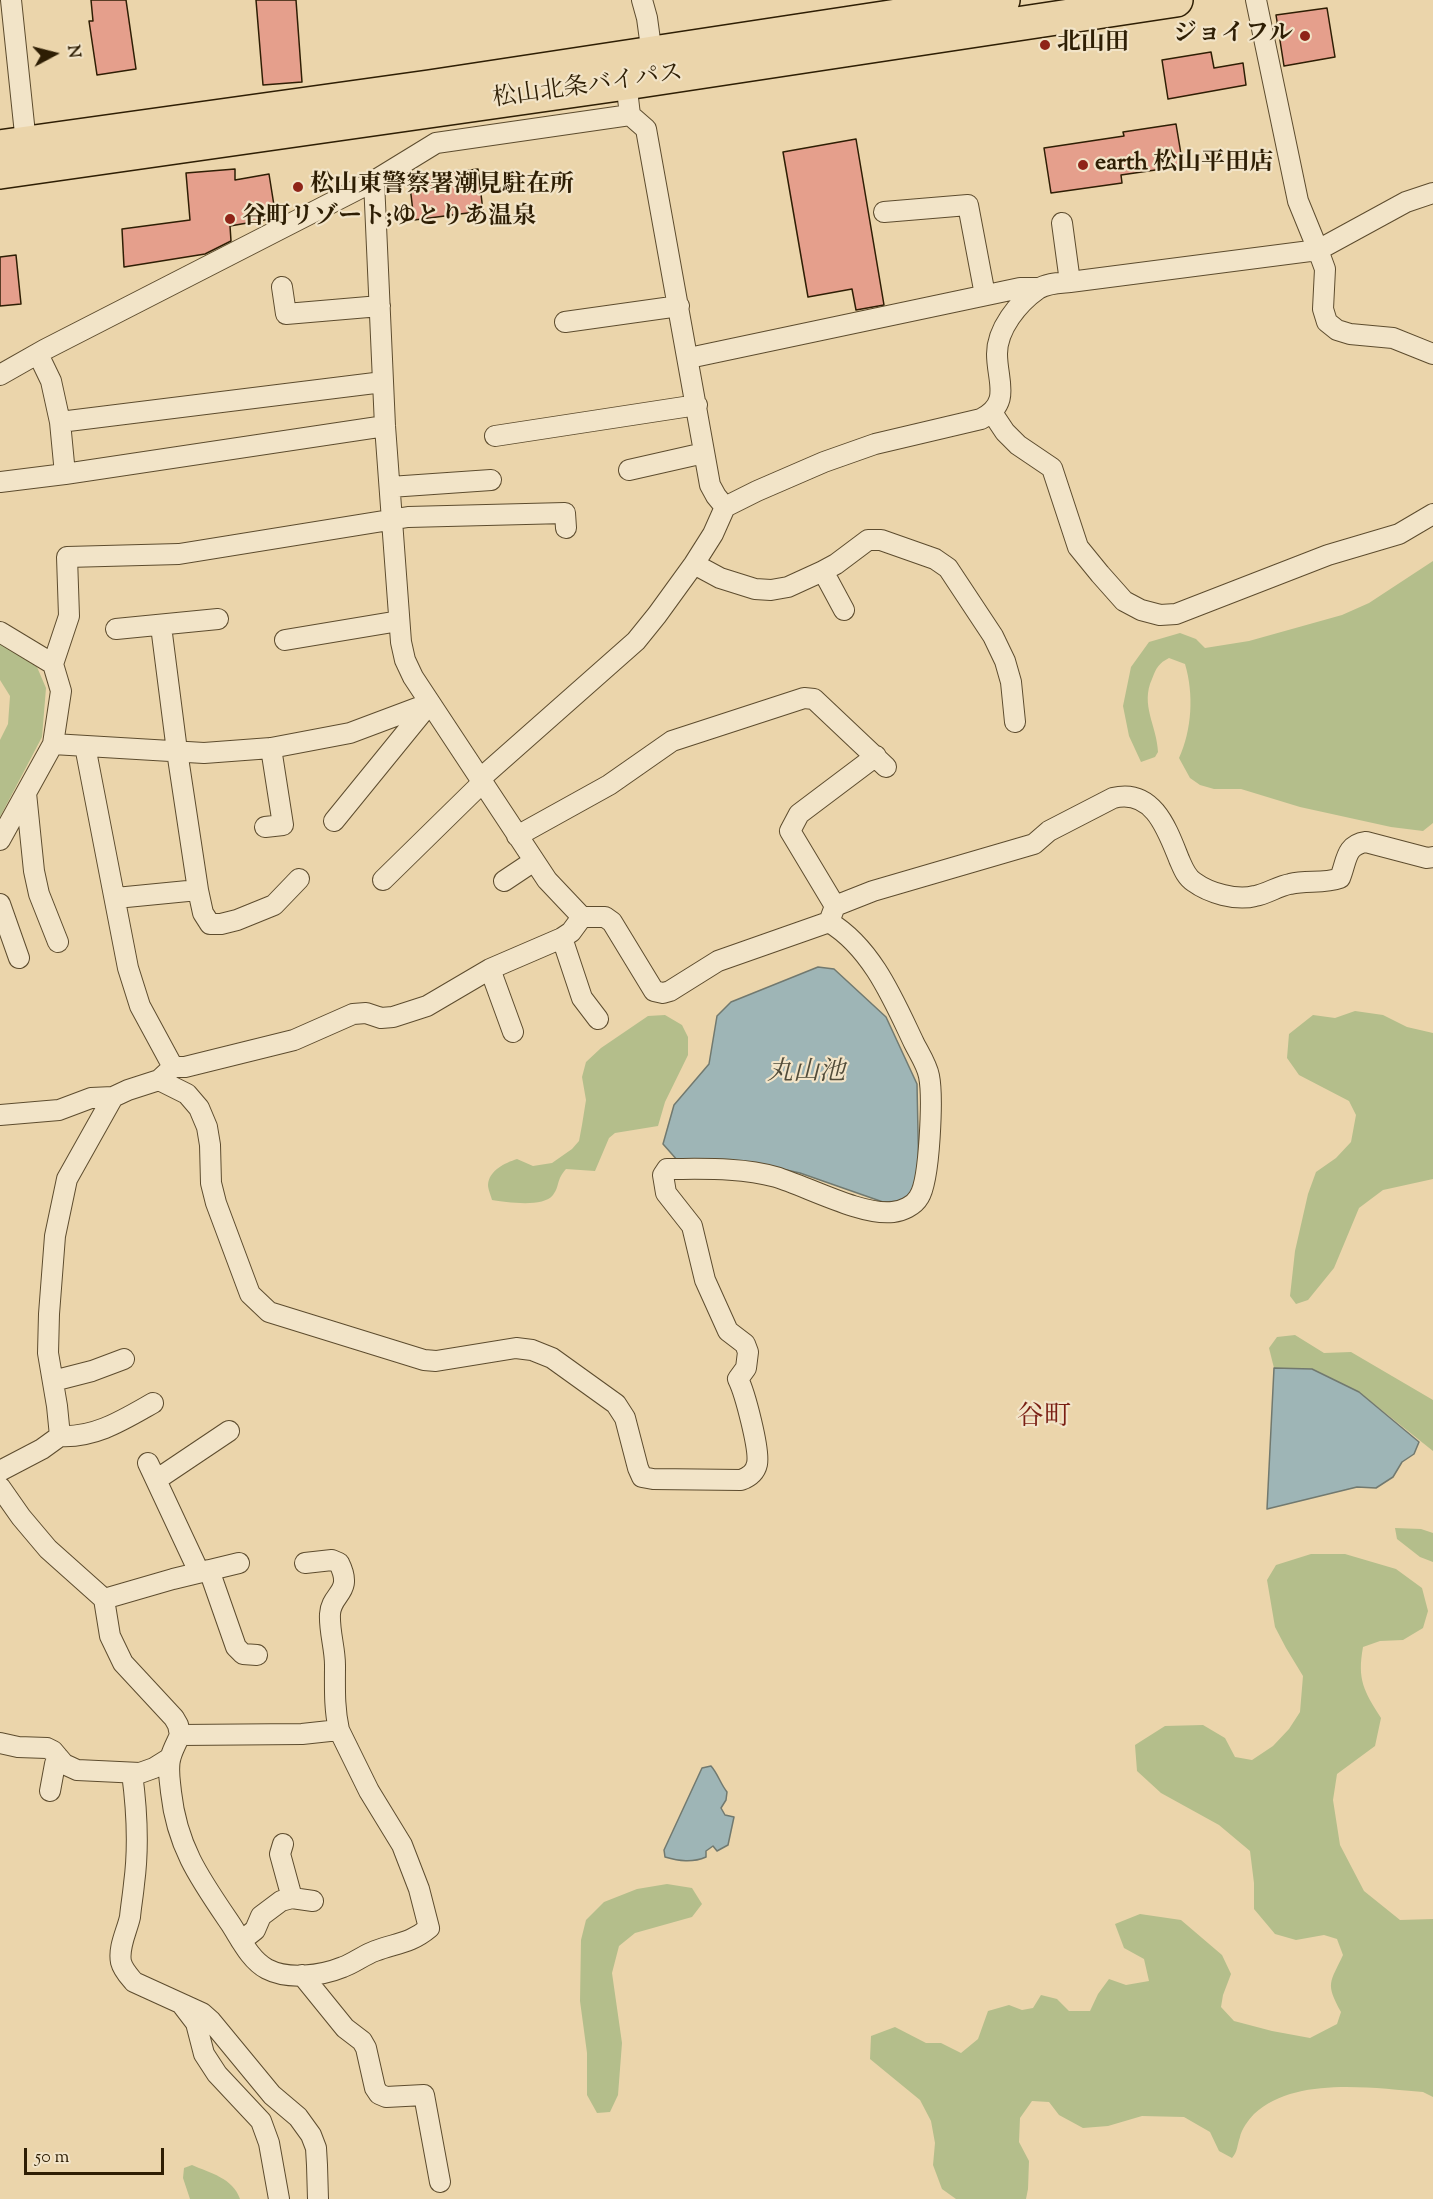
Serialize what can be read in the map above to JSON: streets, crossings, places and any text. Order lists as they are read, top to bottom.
{
  "streets": {
    "highway": ["松山北条バイパス"]
  },
  "districts": ["谷町"],
  "water": ["丸山池"],
  "places": [
    "ジョイフル",
    "北山田",
    "earth 松山平田店",
    "松山東警察署潮見駐在所",
    "谷町リゾート;ゆとりあ温泉"
  ],
  "scale_bar": "50 m",
  "north": "right"
}
